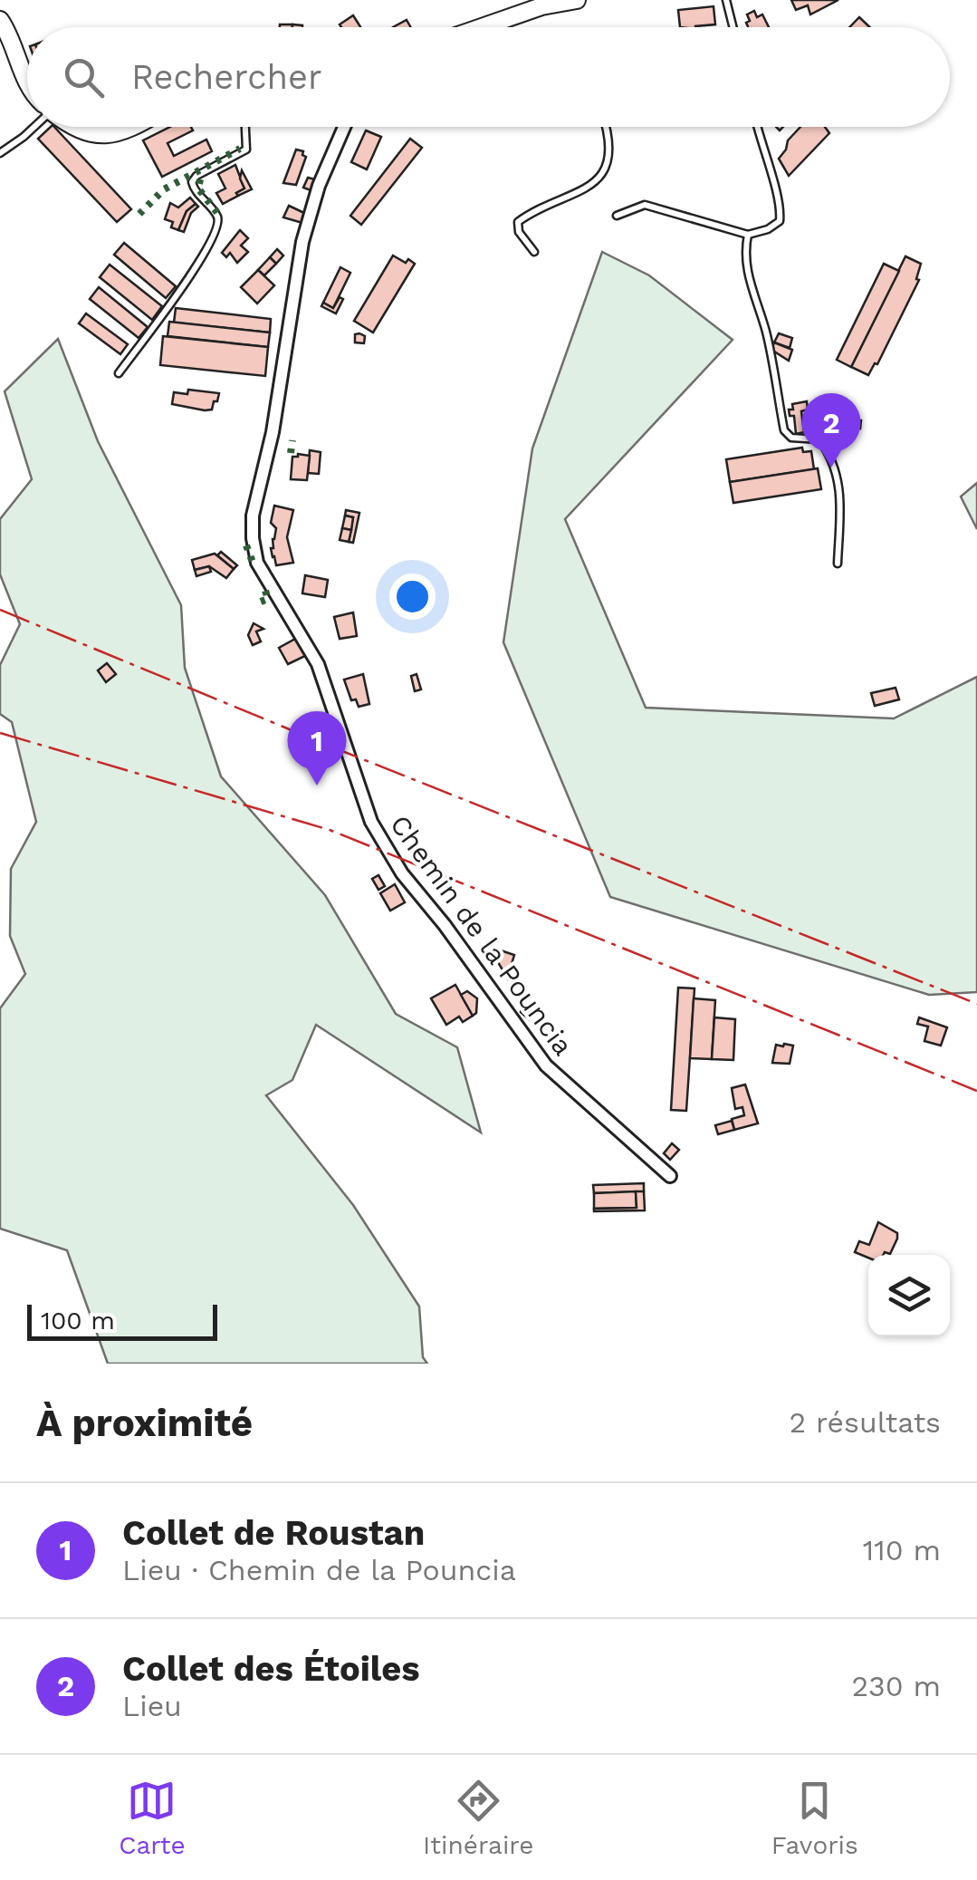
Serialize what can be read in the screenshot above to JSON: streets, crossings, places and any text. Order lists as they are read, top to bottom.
{
  "streets": {
    "street": ["Chemin de la Pouncia"]
  },
  "scale_bar": "100 m",
  "page": {
    "search": "Rechercher",
    "pins": ["2", "1"],
    "scale": "100 m",
    "heading": ["À proximité", "2 résultats"],
    "list": [
      {
        "mark": "1",
        "name": "Collet de Roustan",
        "note": "Lieu · Chemin de la Pouncia",
        "value": "110 m"
      },
      {
        "mark": "2",
        "name": "Collet des Étoiles",
        "note": "Lieu",
        "value": "230 m"
      }
    ],
    "nav": ["Carte", "Itinéraire", "Favoris"]
  }
}
